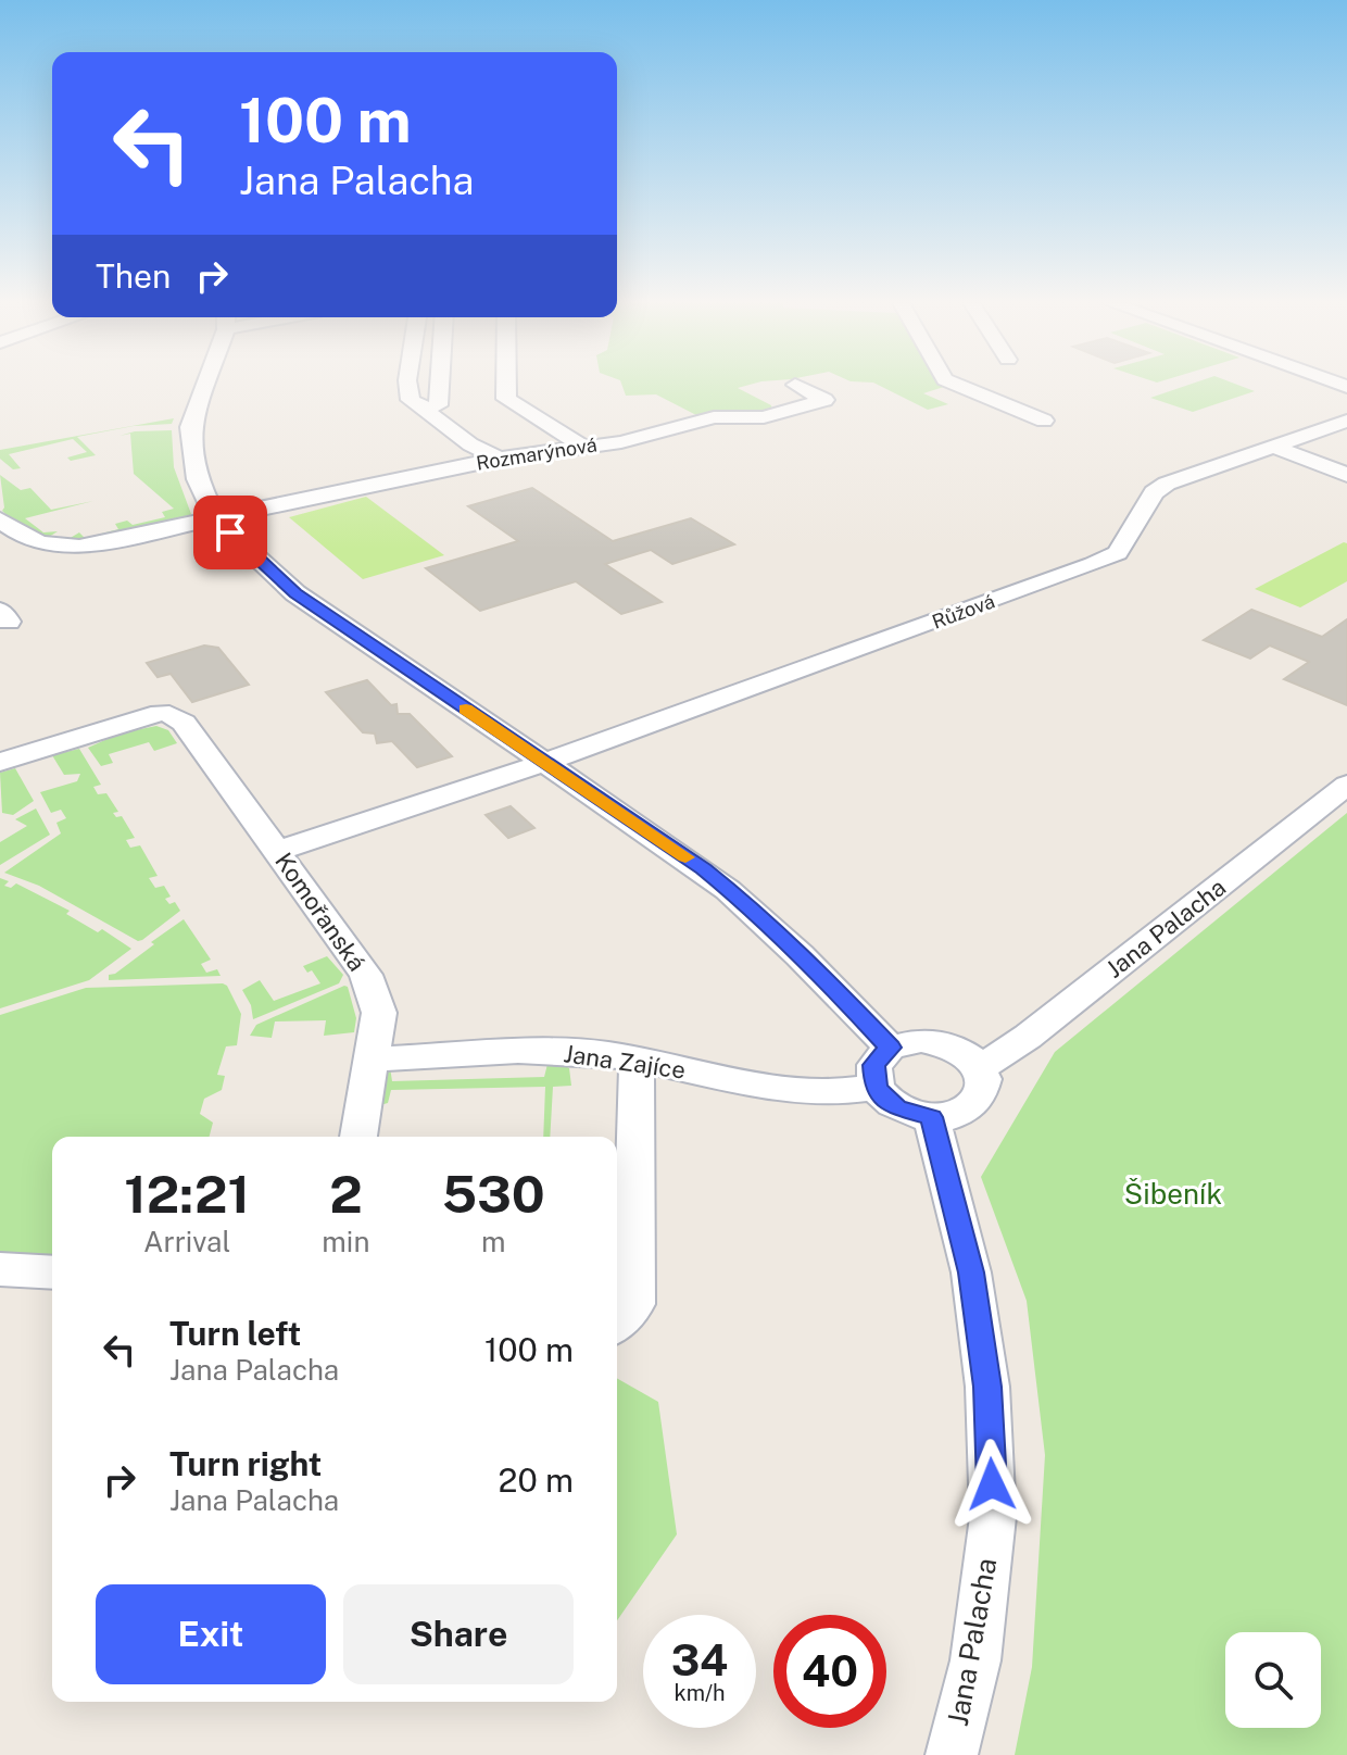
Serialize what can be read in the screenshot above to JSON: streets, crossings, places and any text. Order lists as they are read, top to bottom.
{
  "streets": {
    "street": [
      "Rozmarýnová",
      "Růžová",
      "Komořanská",
      "Jana Palacha",
      "Jana Zajíce"
    ]
  },
  "crossings": [
    ["Růžová", "Komořanská"],
    ["Komořanská", "Jana Zajíce"],
    ["Jana Palacha", "Jana Zajíce"]
  ],
  "parks": ["Šibeník"],
  "page": {
    "turn": ["100 m", "Jana Palacha"],
    "then": "Then",
    "eta": [
      "12:21",
      "Arrival",
      "2",
      "min",
      "530",
      "m"
    ],
    "list": [
      {
        "name": "Turn left",
        "note": "Jana Palacha",
        "value": "100 m"
      },
      {
        "name": "Turn right",
        "note": "Jana Palacha",
        "value": "20 m"
      }
    ],
    "buttons": ["Exit", "Share"],
    "speed": "34 km/h",
    "limit": "40"
  }
}
